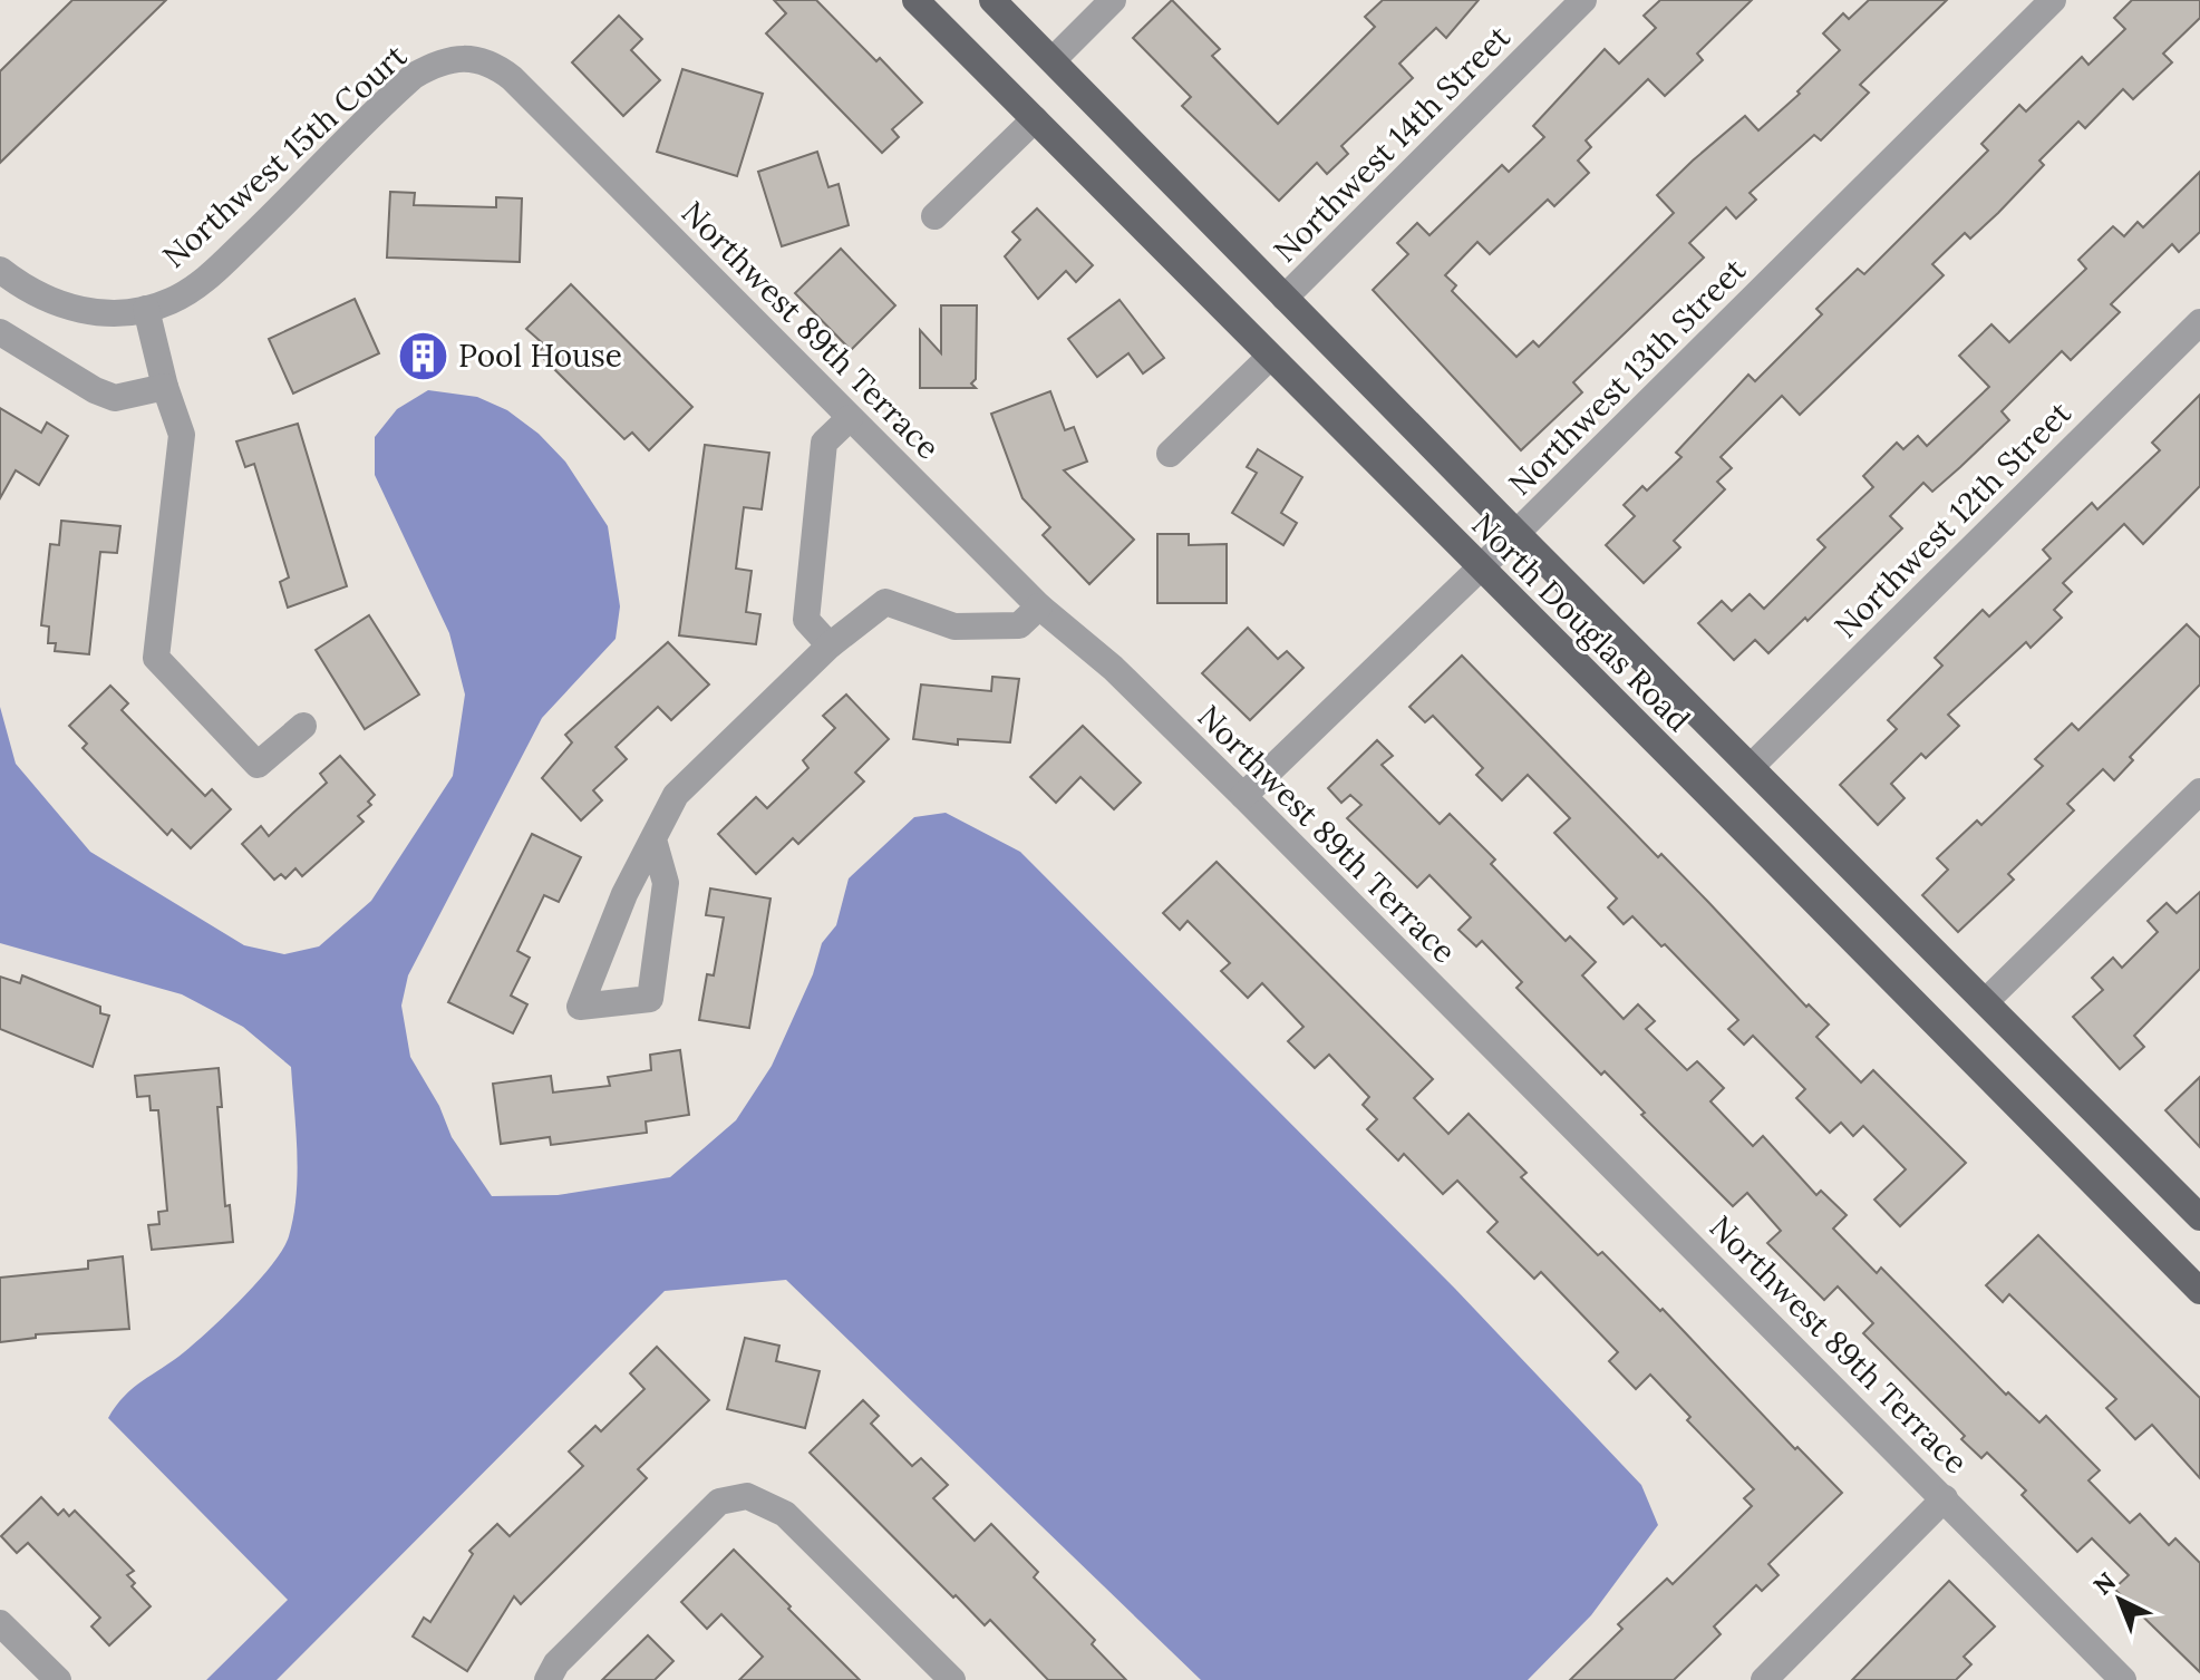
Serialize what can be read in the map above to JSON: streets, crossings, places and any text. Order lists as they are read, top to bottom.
{
  "streets": {
    "main road": ["North Douglas Road"],
    "street": [
      "Northwest 14th Street",
      "Northwest 15th Court",
      "Northwest 89th Terrace",
      "Northwest 13th Street",
      "Northwest 12th Street"
    ]
  },
  "crossings": [
    ["Northwest 14th Street", "North Douglas Road"],
    ["Northwest 15th Court", "Northwest 89th Terrace"],
    ["Northwest 89th Terrace", "Northwest 13th Street"],
    ["Northwest 13th Street", "North Douglas Road"],
    ["Northwest 12th Street", "North Douglas Road"]
  ],
  "places": {
    "building": ["Pool House"]
  },
  "north": "top left"
}
